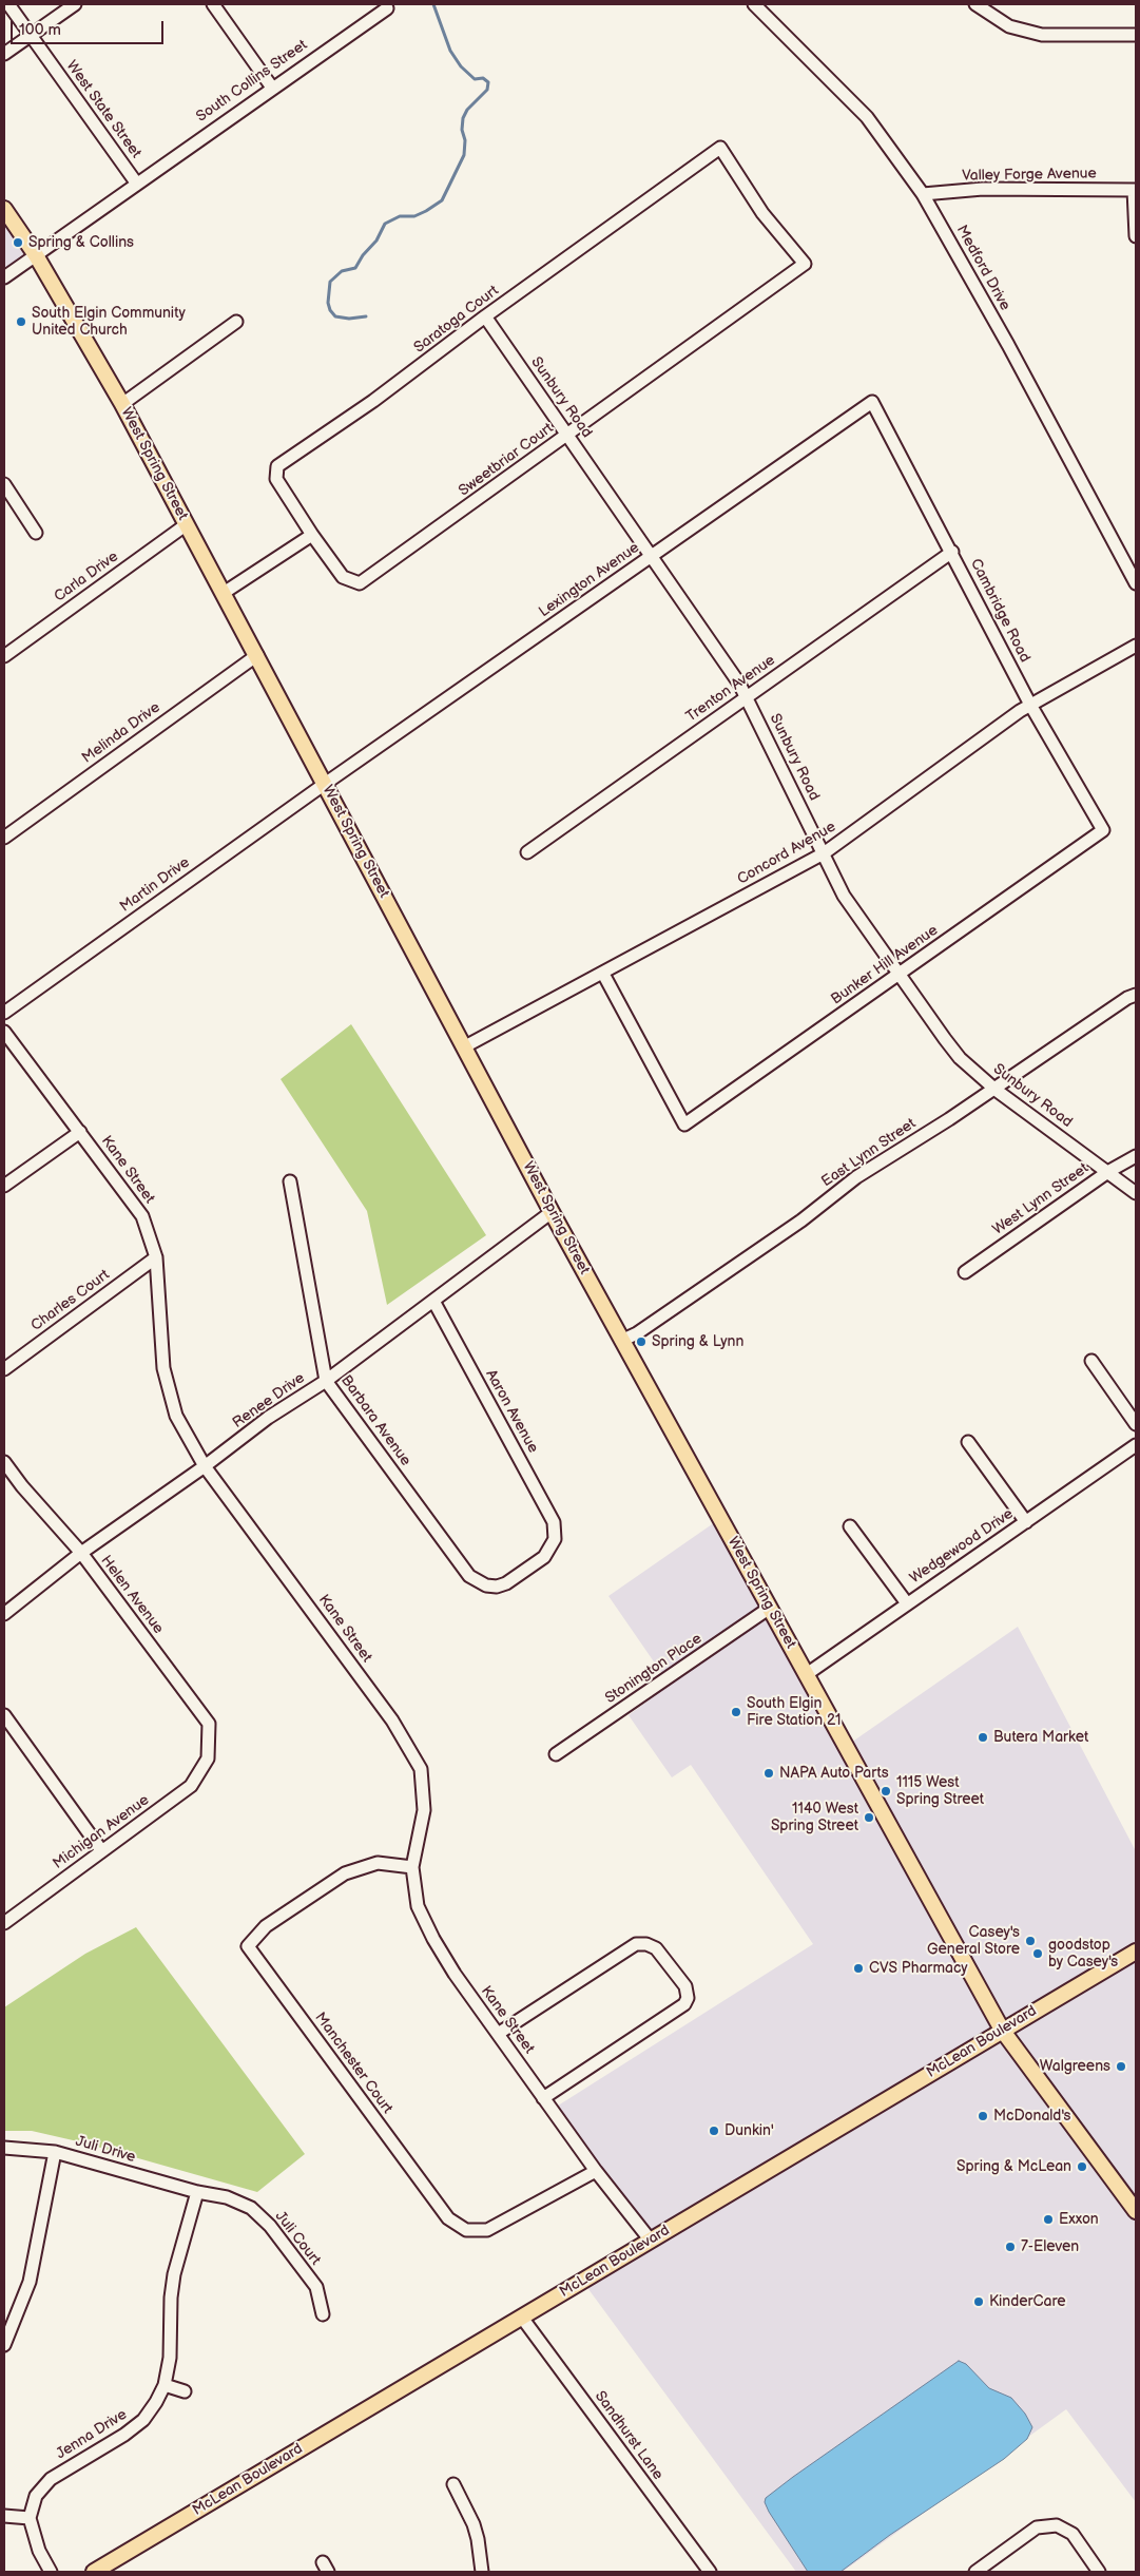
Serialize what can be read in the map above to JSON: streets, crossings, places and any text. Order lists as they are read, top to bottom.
{
  "streets": {
    "main road": ["West Spring Street", "McLean Boulevard"],
    "street": [
      "South Collins Street",
      "West State Street",
      "Valley Forge Avenue",
      "Medford Drive",
      "Saratoga Court",
      "Sunbury Road",
      "Sweetbriar Court",
      "Carla Drive",
      "Lexington Avenue",
      "Cambridge Road",
      "Trenton Avenue",
      "Melinda Drive",
      "Concord Avenue",
      "Martin Drive",
      "Bunker Hill Avenue",
      "East Lynn Street",
      "Kane Street",
      "West Lynn Street",
      "Charles Court",
      "Renee Drive",
      "Aaron Avenue",
      "Barbara Avenue",
      "Wedgewood Drive",
      "Helen Avenue",
      "Stonington Place",
      "Michigan Avenue",
      "Manchester Court",
      "Juli Drive",
      "Juli Court",
      "Jenna Drive",
      "Sandhurst Lane"
    ]
  },
  "crossings": [
    ["South Collins Street", "West State Street"],
    ["South Collins Street", "West Spring Street"],
    ["Valley Forge Avenue", "Medford Drive"],
    ["Saratoga Court", "Sunbury Road"],
    ["Saratoga Court", "Sweetbriar Court"],
    ["Sunbury Road", "Sweetbriar Court"],
    ["Sunbury Road", "Lexington Avenue"],
    ["Sunbury Road", "Trenton Avenue"],
    ["Sunbury Road", "Concord Avenue"],
    ["Sunbury Road", "Bunker Hill Avenue"],
    ["Sunbury Road", "East Lynn Street"],
    ["Sunbury Road", "West Lynn Street"],
    ["West Spring Street", "Carla Drive"],
    ["West Spring Street", "Lexington Avenue"],
    ["West Spring Street", "Melinda Drive"],
    ["West Spring Street", "Concord Avenue"],
    ["West Spring Street", "Martin Drive"],
    ["West Spring Street", "East Lynn Street"],
    ["West Spring Street", "Renee Drive"],
    ["West Spring Street", "Wedgewood Drive"],
    ["West Spring Street", "Stonington Place"],
    ["West Spring Street", "McLean Boulevard"],
    ["Lexington Avenue", "Cambridge Road"],
    ["Lexington Avenue", "Martin Drive"],
    ["Cambridge Road", "Trenton Avenue"],
    ["Cambridge Road", "Concord Avenue"],
    ["Cambridge Road", "Bunker Hill Avenue"],
    ["Concord Avenue", "Bunker Hill Avenue"],
    ["Kane Street", "Charles Court"],
    ["Kane Street", "Renee Drive"],
    ["Kane Street", "McLean Boulevard"],
    ["Kane Street", "Manchester Court"],
    ["Renee Drive", "Aaron Avenue"],
    ["Renee Drive", "Barbara Avenue"],
    ["Renee Drive", "Helen Avenue"],
    ["Aaron Avenue", "Barbara Avenue"],
    ["Helen Avenue", "Michigan Avenue"],
    ["McLean Boulevard", "Sandhurst Lane"],
    ["Juli Drive", "Juli Court"],
    ["Juli Drive", "Jenna Drive"],
    ["Juli Court", "Jenna Drive"]
  ],
  "places": [
    "Spring & Collins",
    "South Elgin Community United Church",
    "Spring & Lynn",
    "South Elgin Fire Station 21",
    "Butera Market",
    "NAPA Auto Parts",
    "1115 West Spring Street",
    "1140 West Spring Street",
    "Casey's General Store",
    "goodstop by Casey's",
    "CVS Pharmacy",
    "Walgreens",
    "McDonald's",
    "Dunkin'",
    "Spring & McLean",
    "Exxon",
    "7-Eleven",
    "KinderCare"
  ],
  "scale_bar": "100 m"
}
